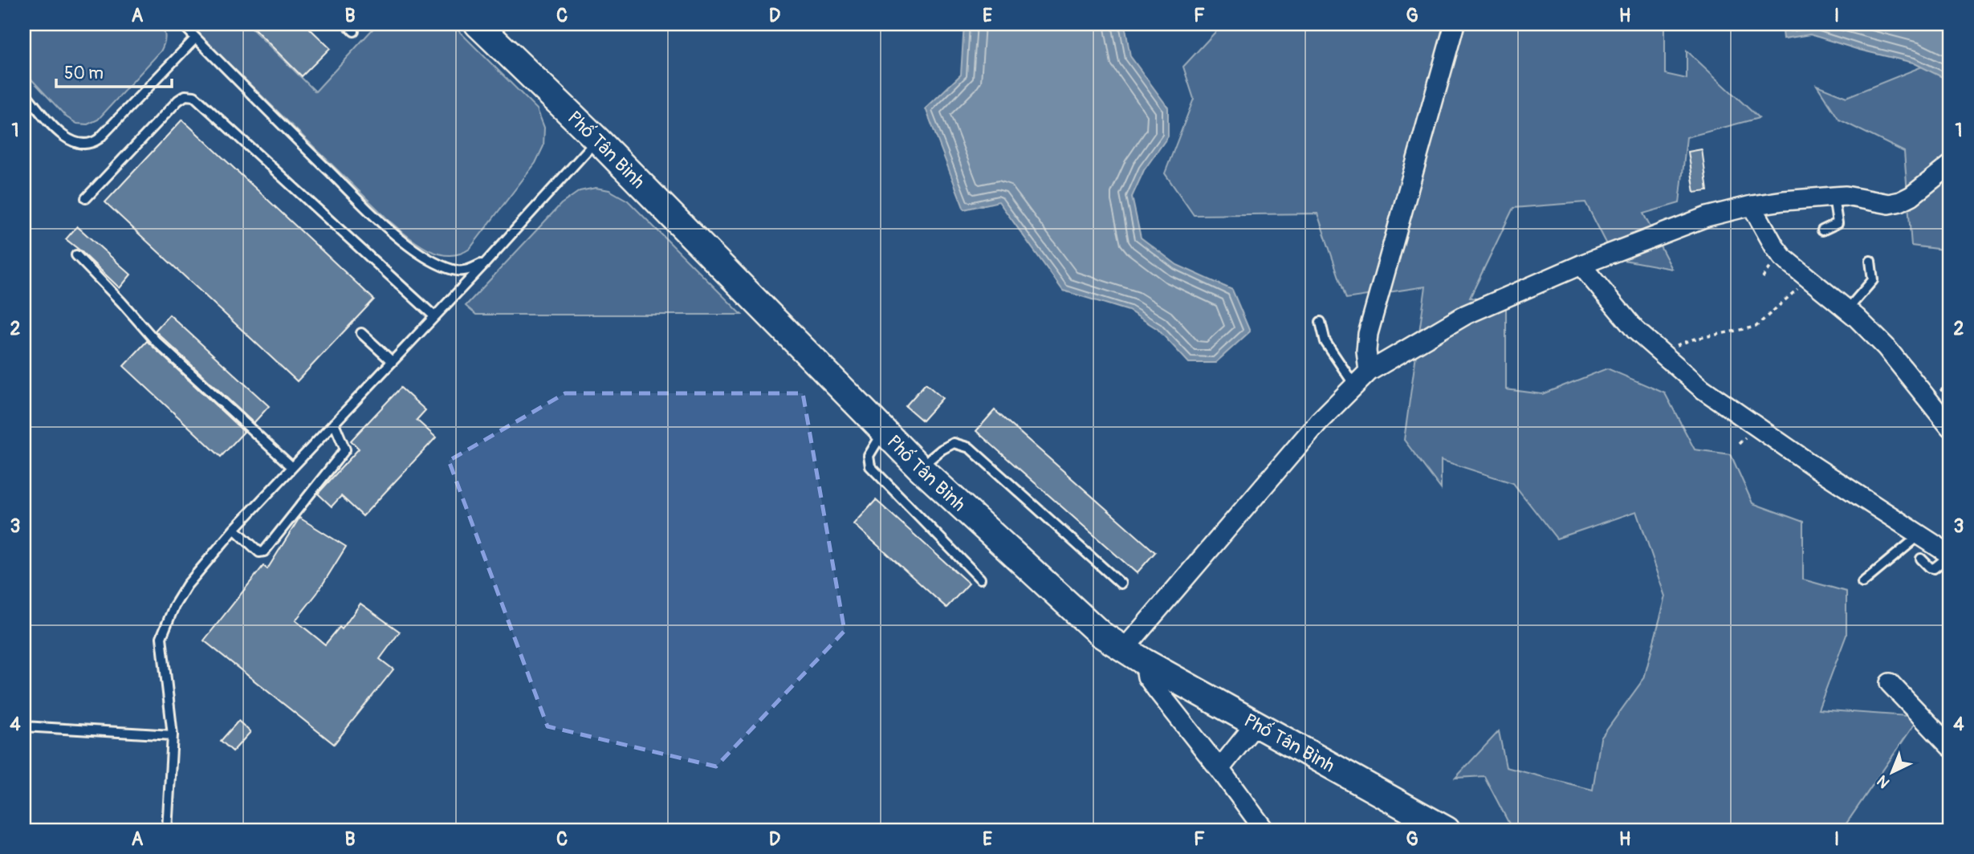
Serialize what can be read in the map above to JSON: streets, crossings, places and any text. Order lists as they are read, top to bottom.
{
  "streets": {
    "street": ["Phố Tân Bình"]
  },
  "scale_bar": "50 m",
  "north": "bottom left",
  "grid": {
    "columns": [
      "A",
      "B",
      "C",
      "D",
      "E",
      "F",
      "G",
      "H",
      "I"
    ],
    "rows": [
      "1",
      "2",
      "3",
      "4"
    ]
  }
}
